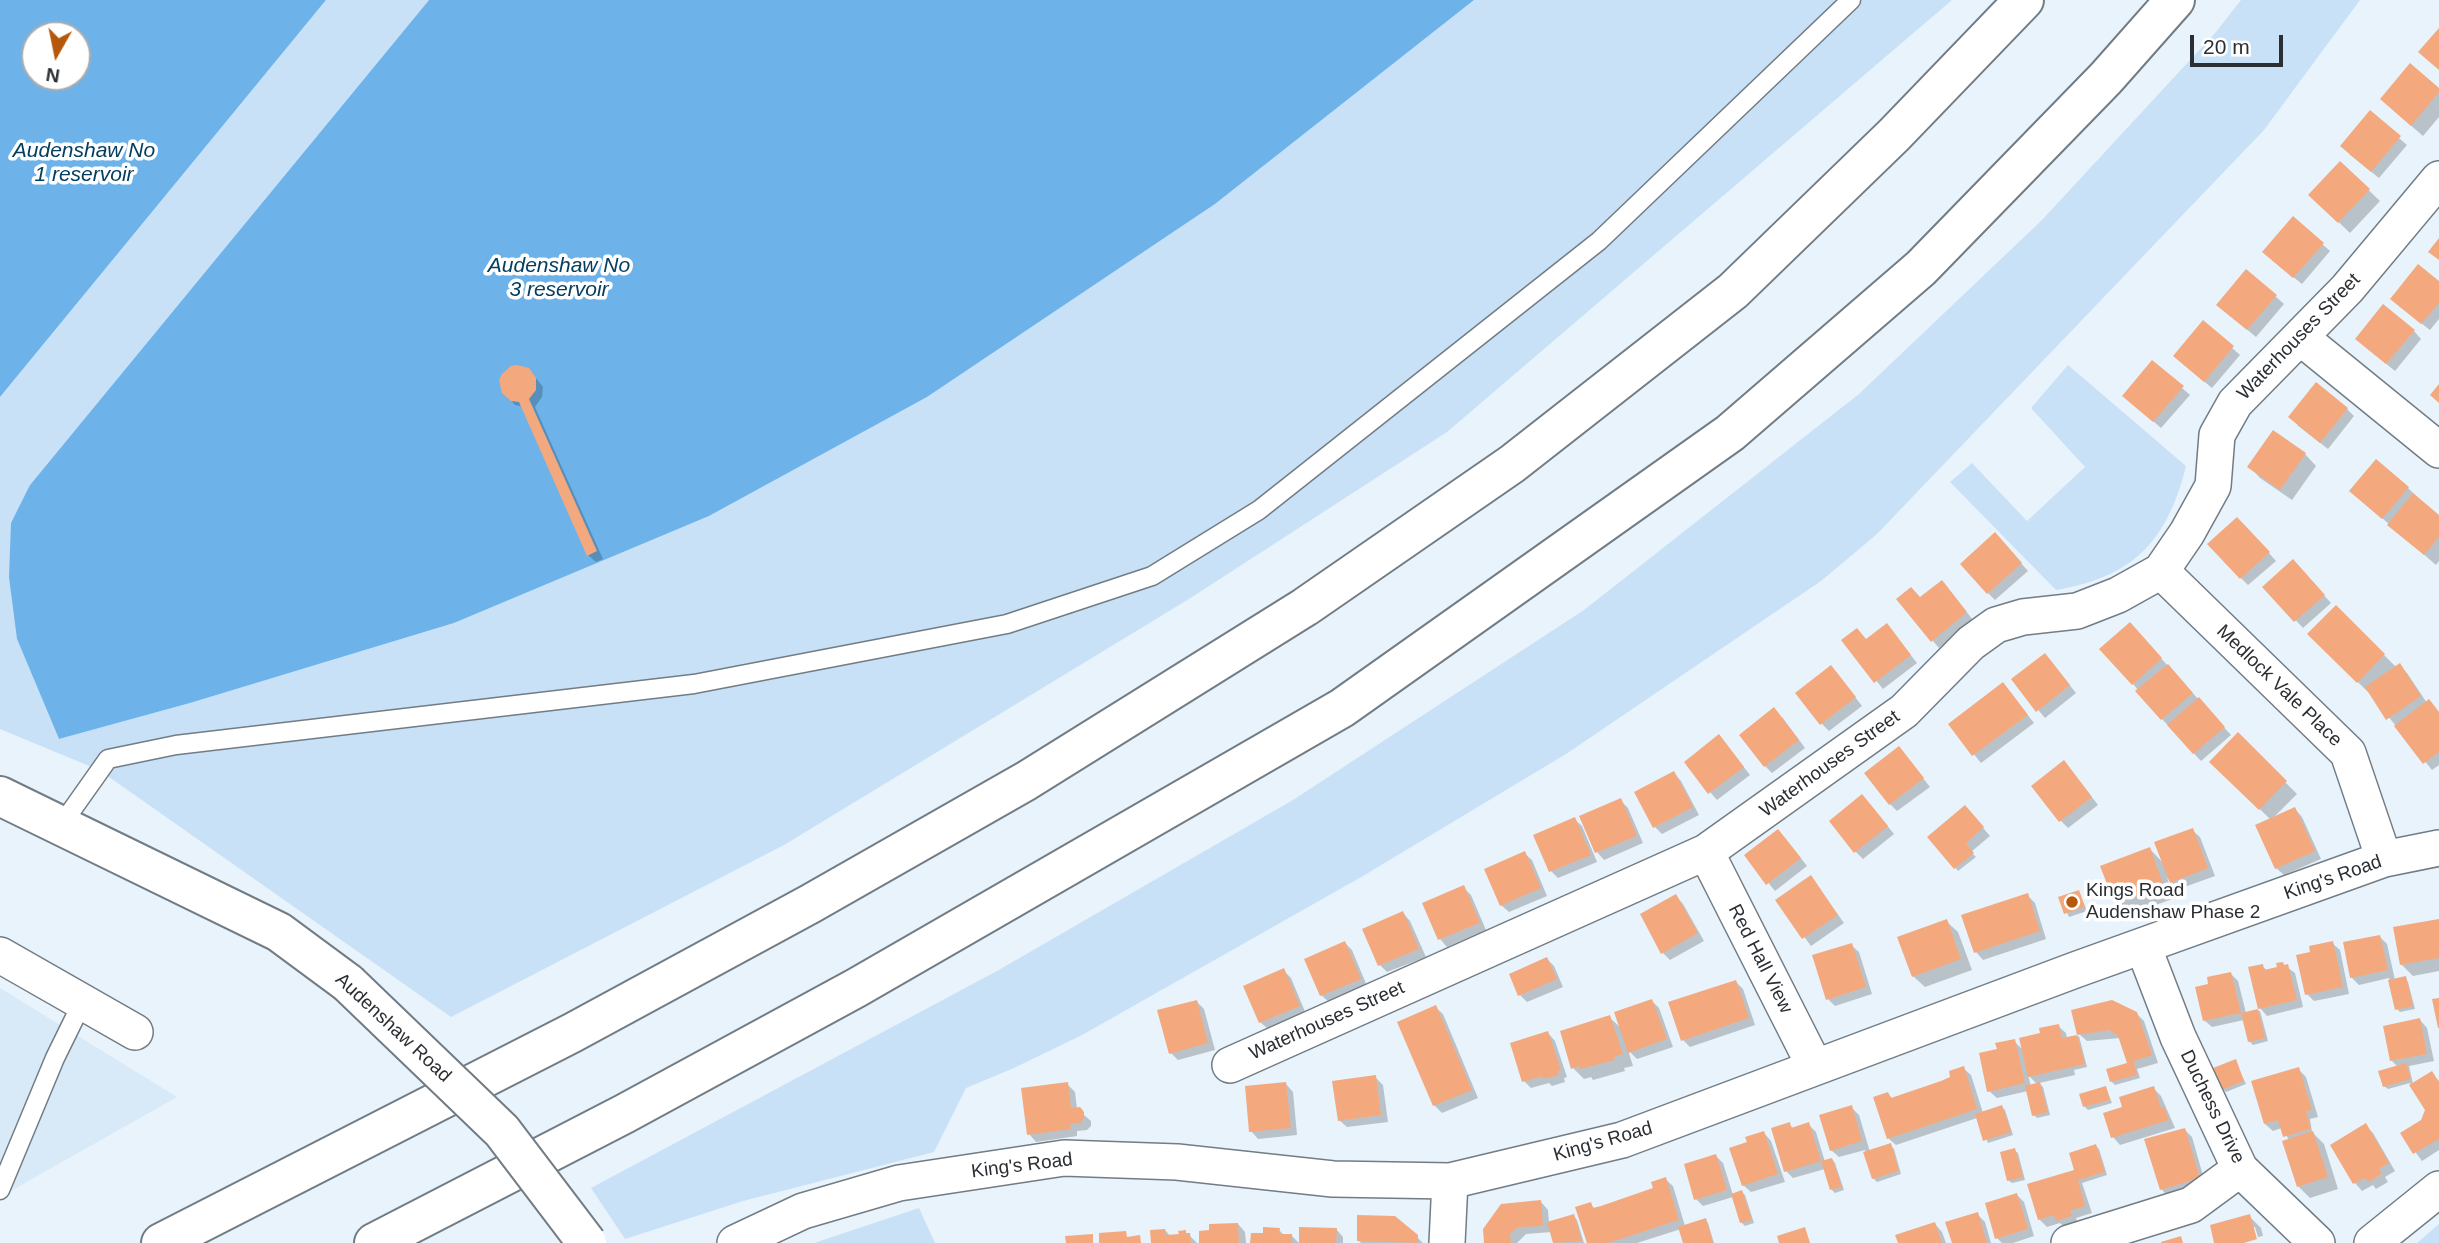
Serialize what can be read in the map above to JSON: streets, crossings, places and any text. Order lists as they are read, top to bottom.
{
  "streets": {
    "main road": ["Audenshaw Road"],
    "street": [
      "Waterhouses Street",
      "Medlock Vale Place",
      "King's Road",
      "Red Hall View",
      "Duchess Drive"
    ]
  },
  "crossings": [
    ["Waterhouses Street", "Medlock Vale Place"],
    ["Waterhouses Street", "Red Hall View"],
    ["Medlock Vale Place", "King's Road"],
    ["King's Road", "Red Hall View"],
    ["King's Road", "Duchess Drive"]
  ],
  "water": ["Audenshaw No 1 reservoir", "Audenshaw No 3 reservoir"],
  "places": ["Kings Road Audenshaw Phase 2"],
  "scale_bar": "20 m",
  "north": "bottom"
}
